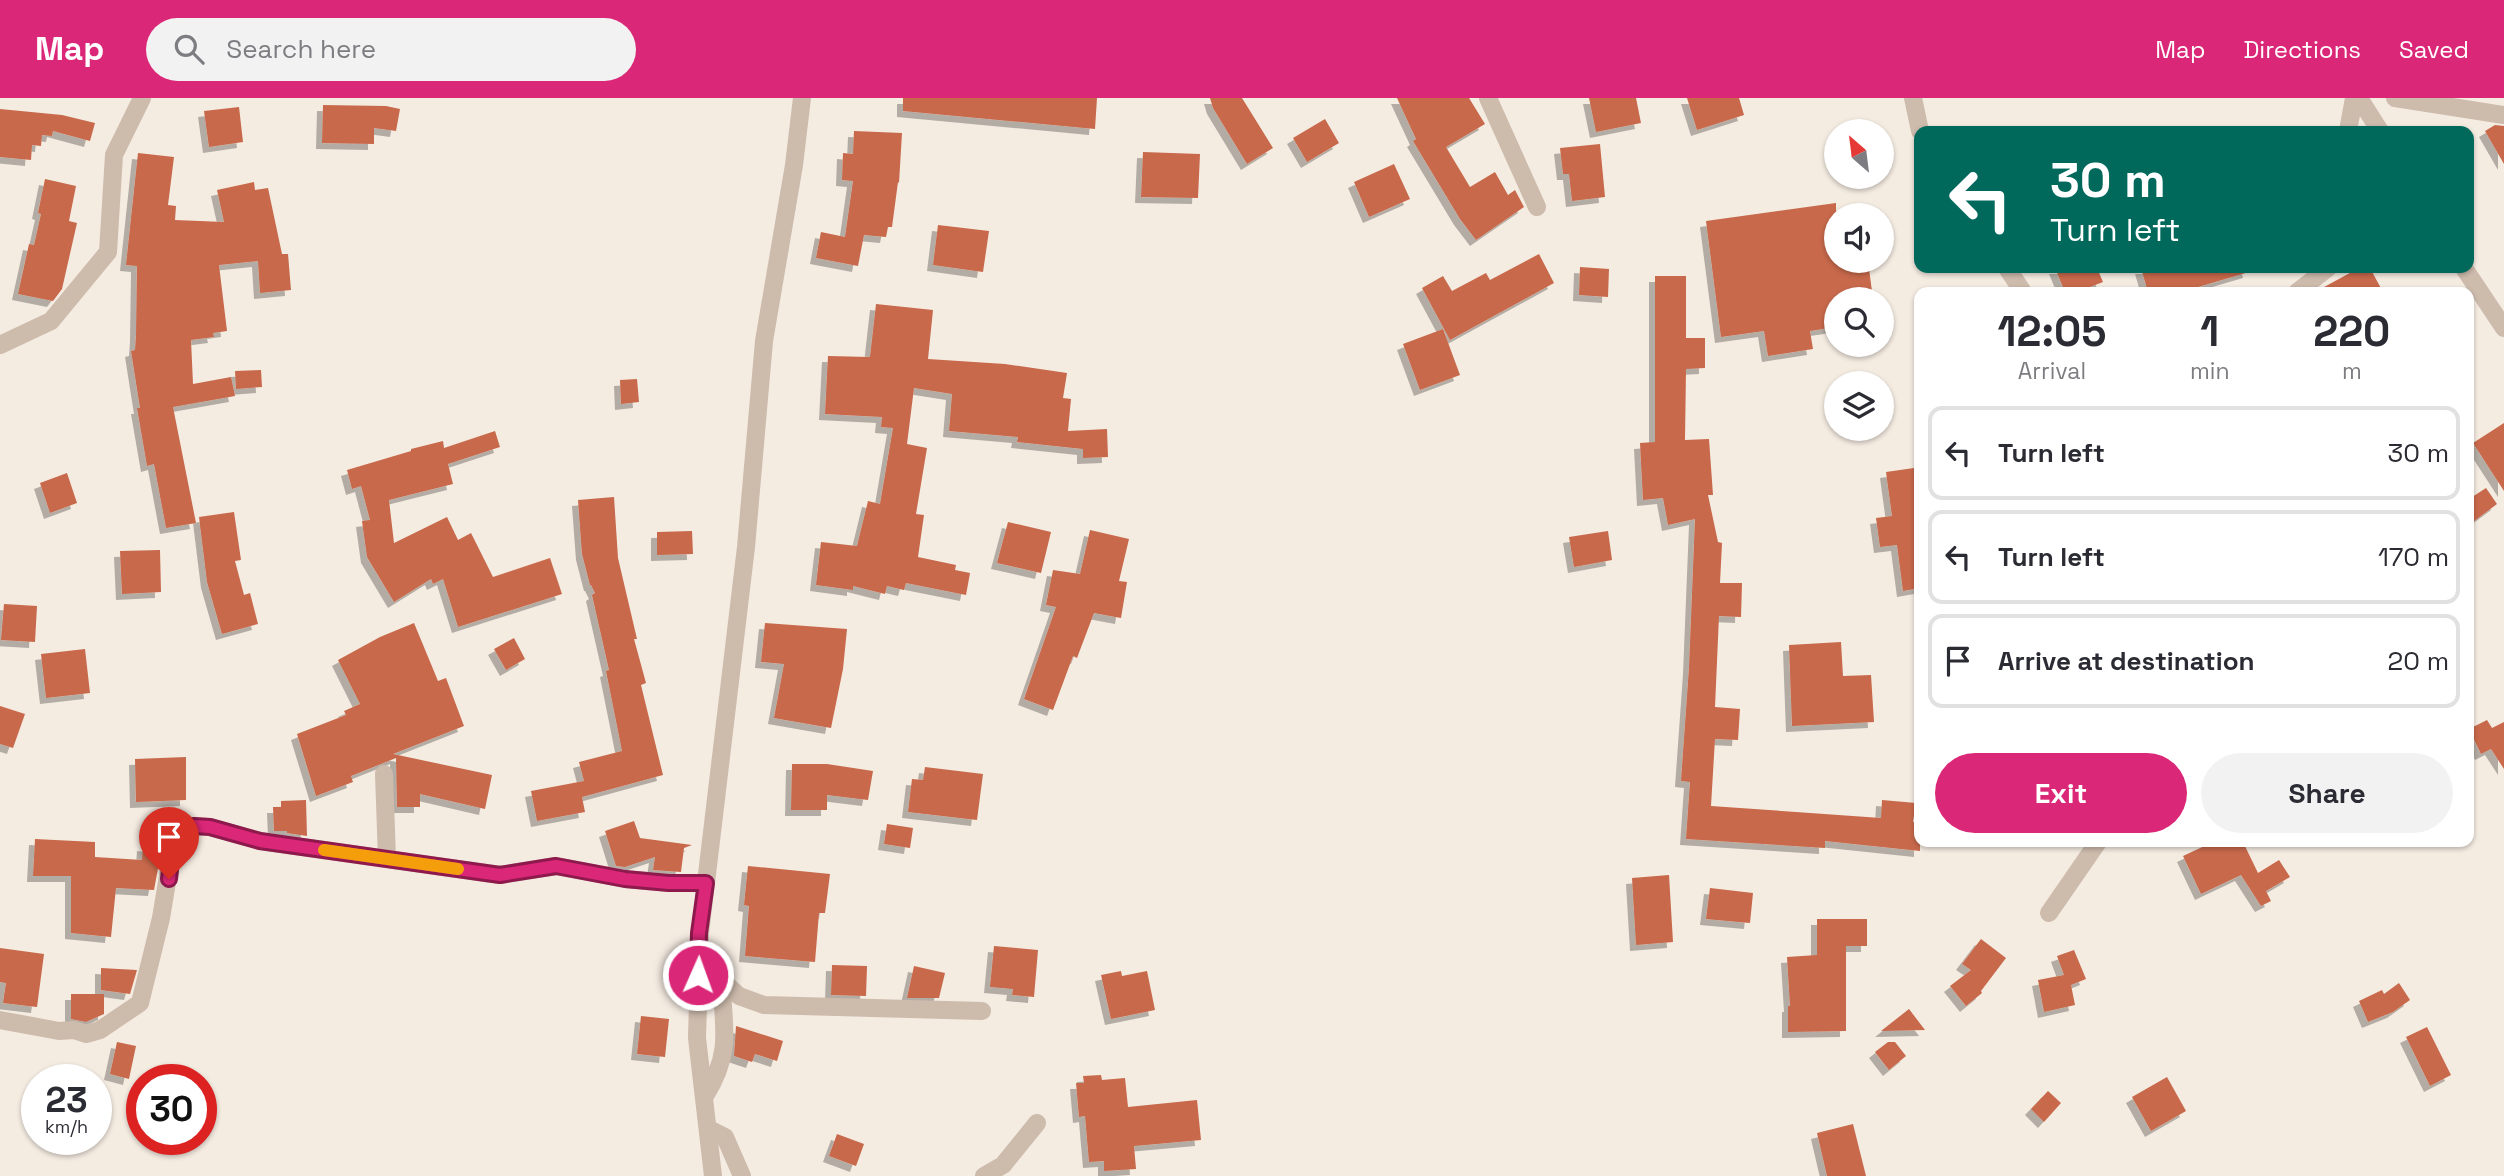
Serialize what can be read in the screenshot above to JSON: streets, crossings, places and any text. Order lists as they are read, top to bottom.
{
  "north": "top left",
  "page": {
    "header": "Map",
    "search": "Search here",
    "nav": ["Map", "Directions", "Saved"],
    "turn": ["30 m", "Turn left"],
    "eta": [
      "12:05",
      "Arrival",
      "1",
      "min",
      "220",
      "m"
    ],
    "list": [
      {
        "name": "Turn left",
        "value": "30 m"
      },
      {
        "name": "Turn left",
        "value": "170 m"
      },
      {
        "name": "Arrive at destination",
        "value": "20 m"
      }
    ],
    "buttons": ["Exit", "Share"],
    "speed": "23 km/h",
    "limit": "30"
  }
}
